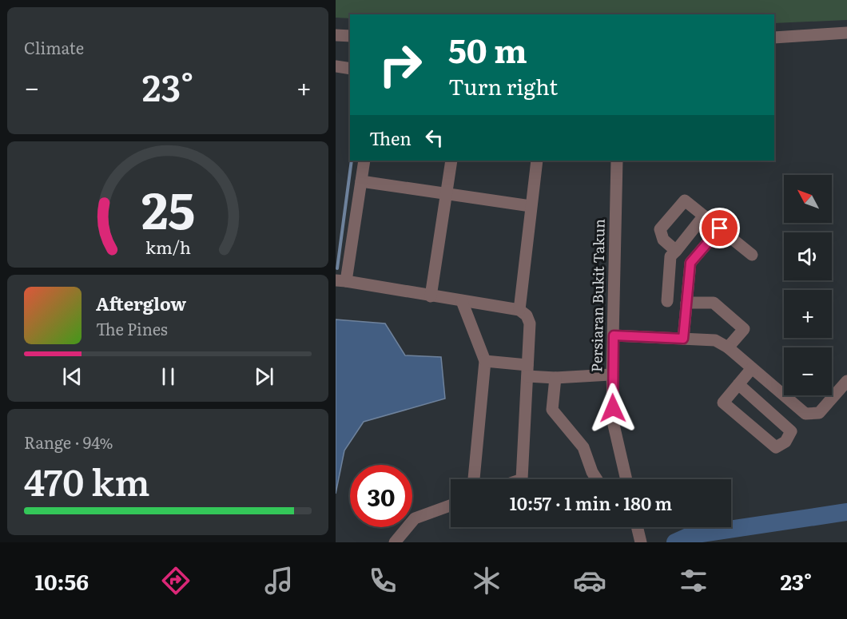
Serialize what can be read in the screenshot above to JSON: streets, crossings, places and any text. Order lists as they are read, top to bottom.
{
  "streets": {
    "street": ["Persiaran Bukit Takun"]
  },
  "north": "top left",
  "page": {
    "tile": [
      "Climate",
      ["Range · 94%", "470 km"]
    ],
    "turn": ["50 m", "Turn right"],
    "heat": ["−", "23°", "+"],
    "then": "Then",
    "map_buttons": ["+", "−"],
    "song": ["Afterglow", "The Pines"],
    "limit": "30",
    "trip": "10:57 · 1 min · 180 m",
    "tabs": ["10:56", "23°"],
    "gauge": ["25", "km/h"]
  }
}
